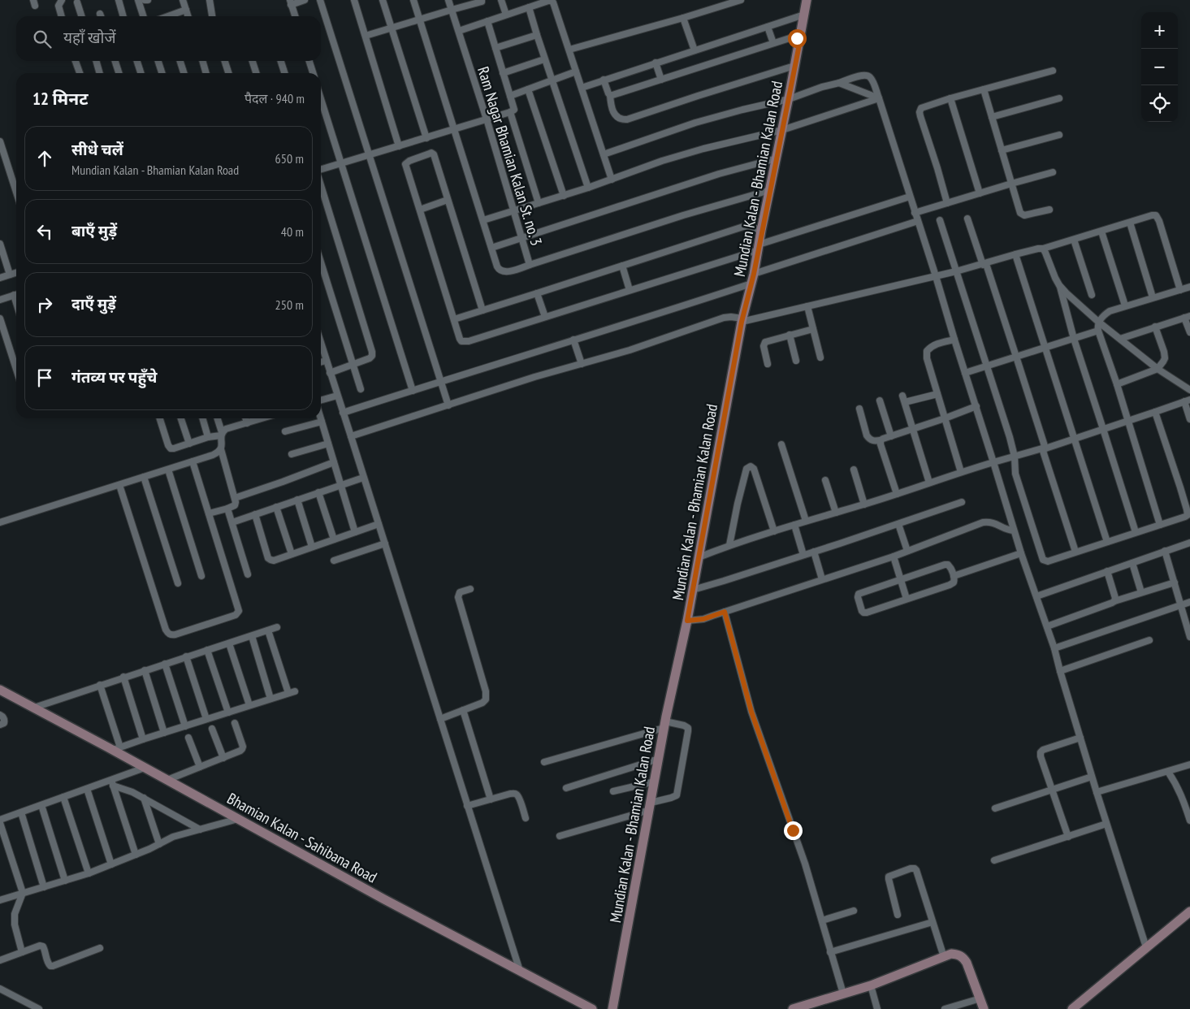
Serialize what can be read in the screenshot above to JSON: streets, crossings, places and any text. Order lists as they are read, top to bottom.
{
  "streets": {
    "street": ["Ram Nagar Bhamian Kalan St. no. 3", "Mundian Kalan - Bhamian Kalan Road", "Bhamian Kalan - Sahibana Road"]
  },
  "crossings": [
    ["Ram Nagar Bhamian Kalan St. no. 3", "Mundian Kalan - Bhamian Kalan Road"]
  ],
  "page": {
    "map_buttons": ["+", "−"],
    "search": "यहाँ खोजें",
    "heading": ["12 मिनट", "पैदल · 940 m"],
    "list": [
      ["सीधे चलें", "Mundian Kalan - Bhamian Kalan Road", "650 m"],
      ["बाएँ मुड़ें", "40 m"],
      ["दाएँ मुड़ें", "250 m"],
      "गंतव्य पर पहुँचे"
    ]
  }
}
